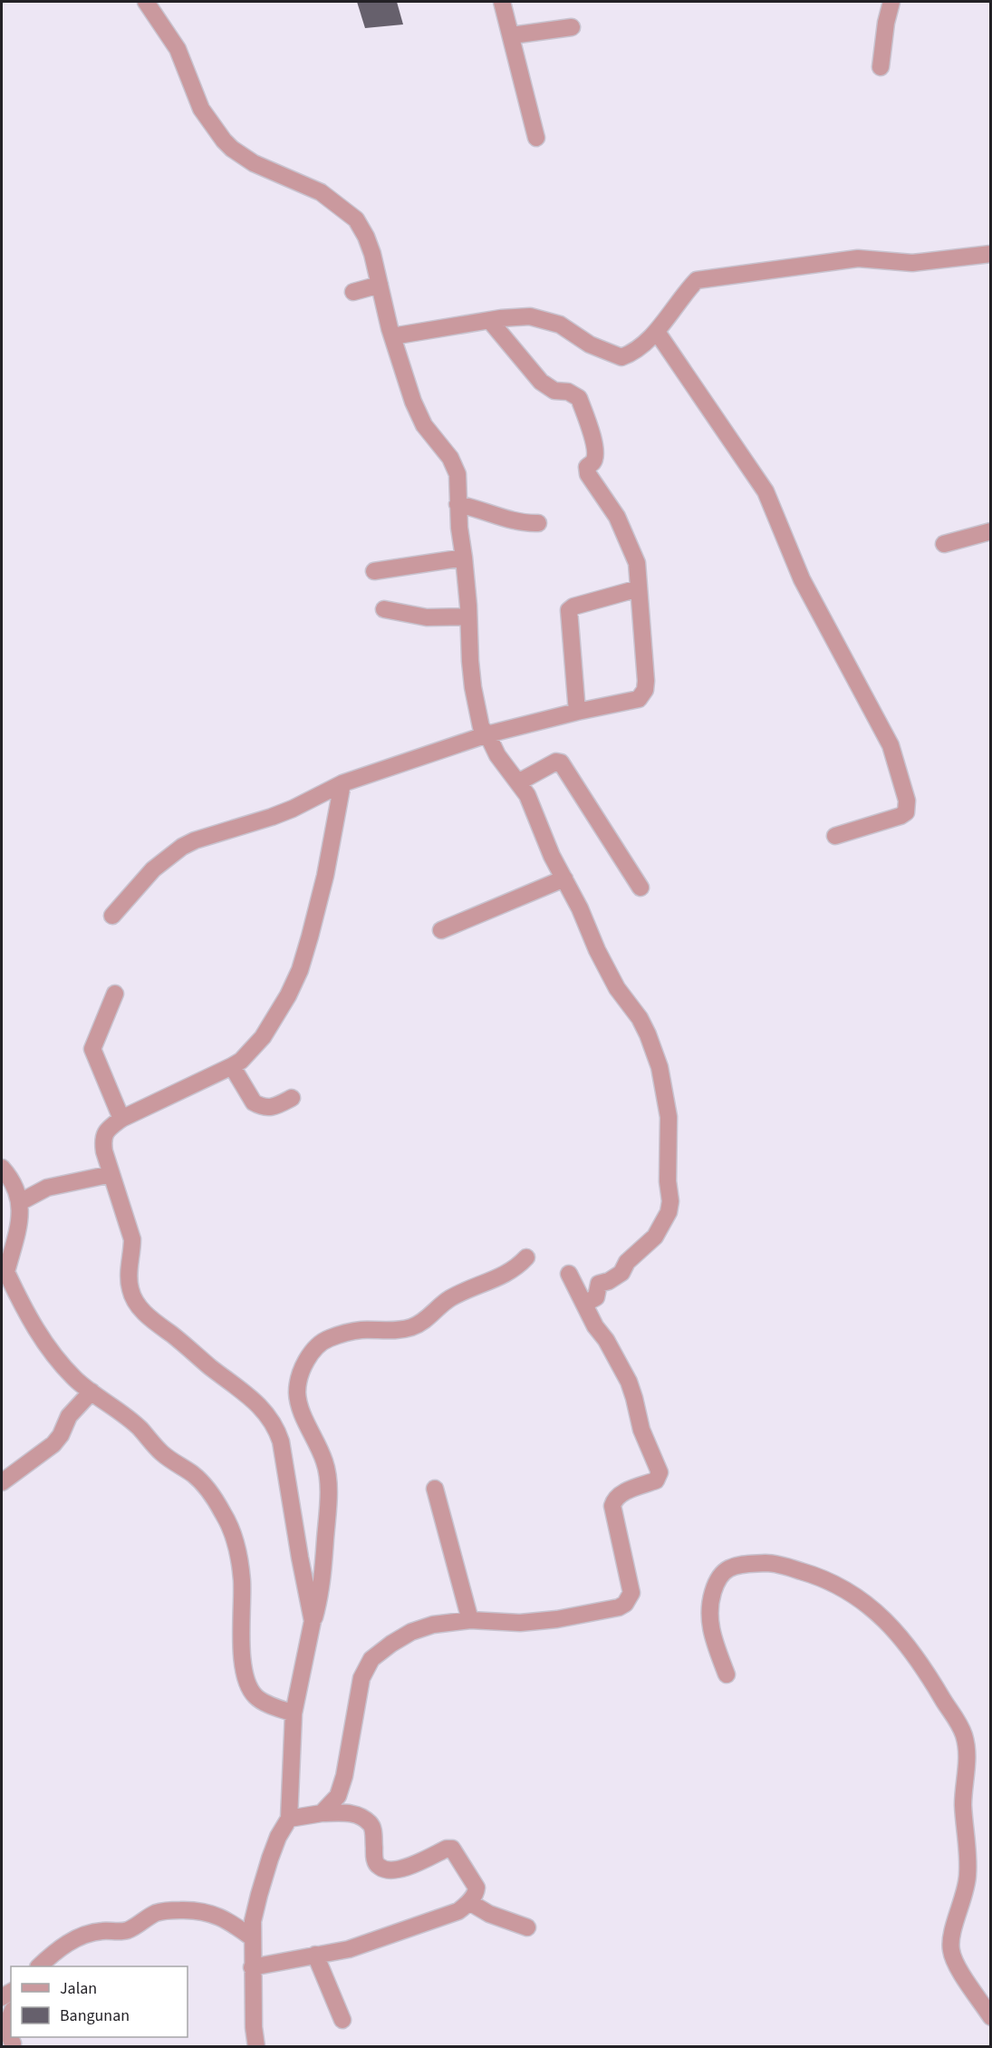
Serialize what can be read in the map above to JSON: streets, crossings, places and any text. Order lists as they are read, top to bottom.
{
  "legend": ["Jalan", "Bangunan"]
}
